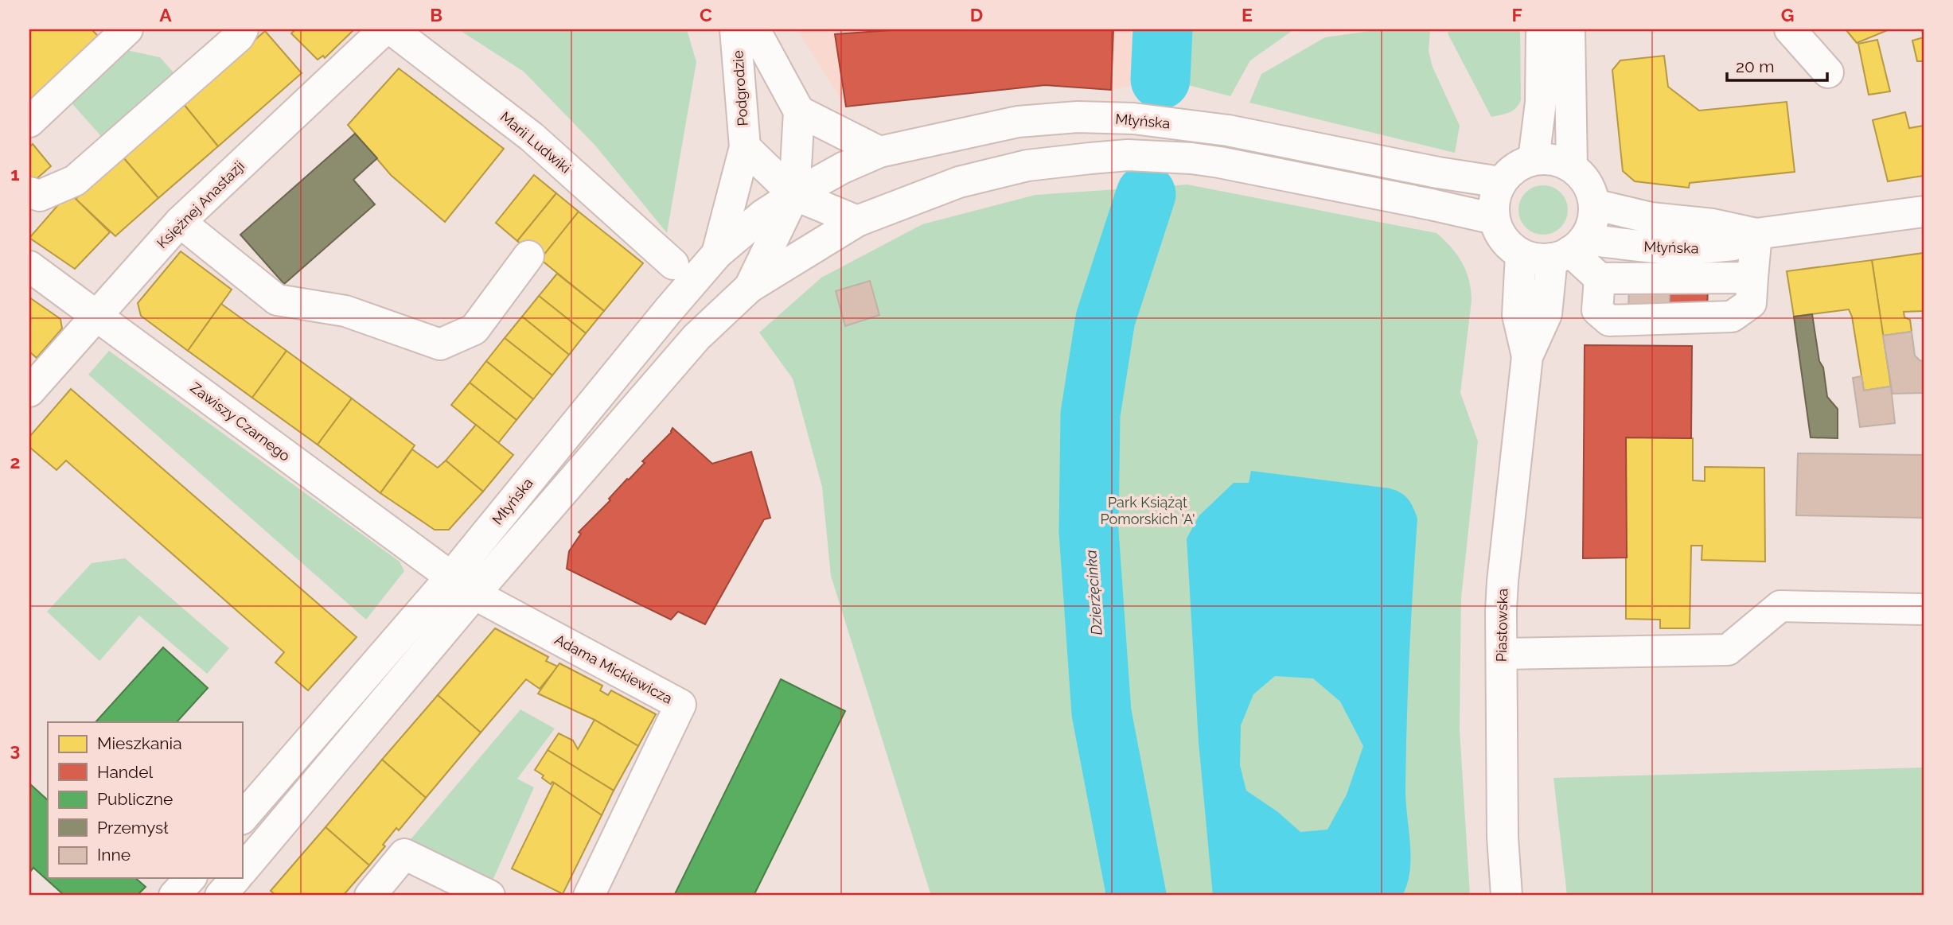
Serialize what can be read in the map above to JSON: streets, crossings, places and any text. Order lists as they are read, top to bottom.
{
  "streets": {
    "street": [
      "Podgrodzie",
      "Młyńska",
      "Marii Ludwiki",
      "Księżnej Anastazji",
      "Zawiszy Czarnego",
      "Piastowska",
      "Adama Mickiewicza"
    ]
  },
  "crossings": [
    ["Podgrodzie", "Młyńska"],
    ["Młyńska", "Zawiszy Czarnego"],
    ["Młyńska", "Piastowska"],
    ["Młyńska", "Adama Mickiewicza"],
    ["Księżnej Anastazji", "Zawiszy Czarnego"],
    ["Zawiszy Czarnego", "Adama Mickiewicza"]
  ],
  "water": ["Dzierżęcinka"],
  "parks": ["Park Książąt Pomorskich 'A'"],
  "legend": [
    "Mieszkania",
    "Handel",
    "Publiczne",
    "Przemysł",
    "Inne"
  ],
  "scale_bar": "20 m",
  "grid": {
    "columns": [
      "A",
      "B",
      "C",
      "D",
      "E",
      "F",
      "G"
    ],
    "rows": ["1", "2", "3"]
  }
}
